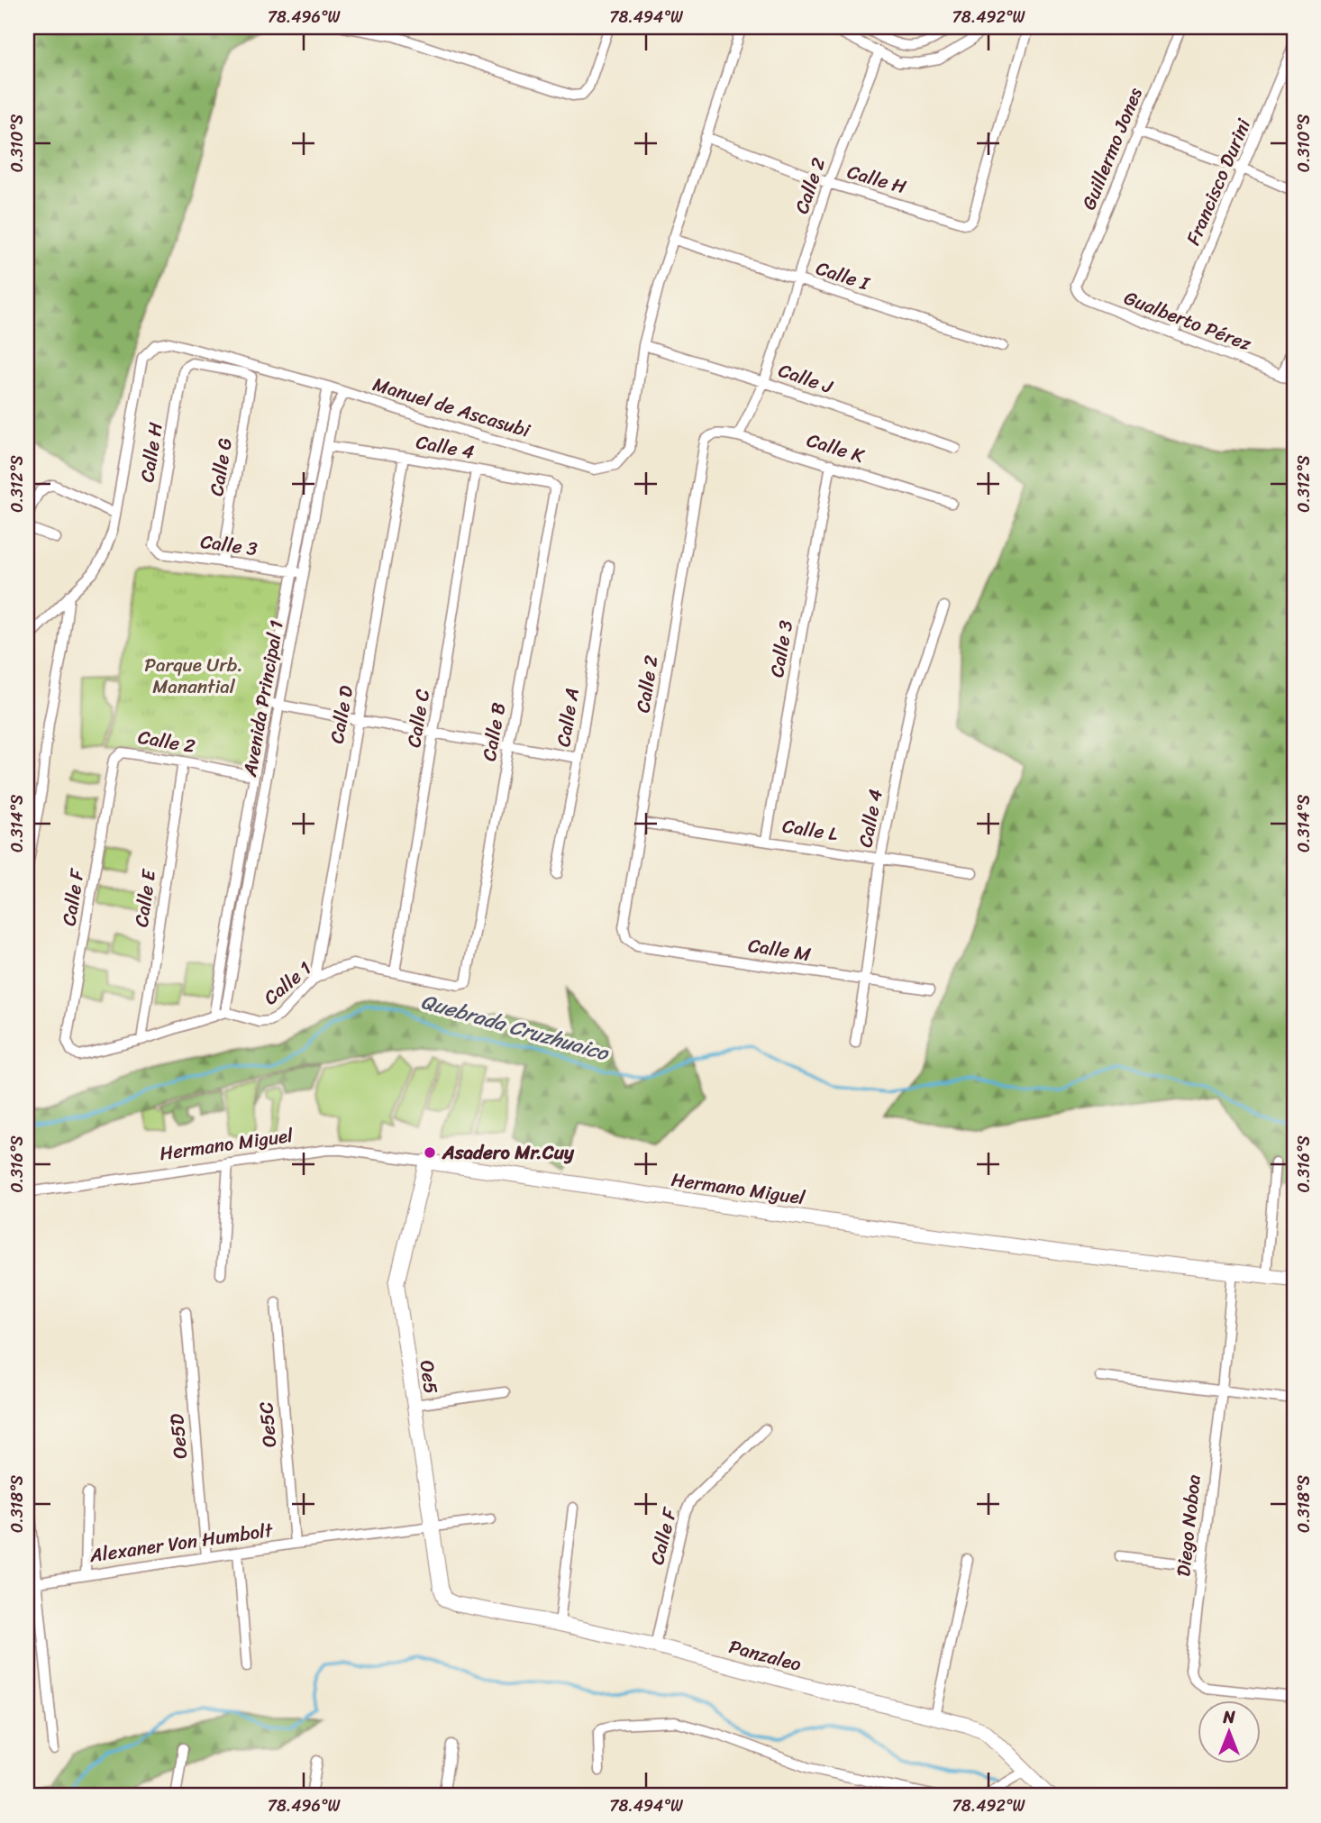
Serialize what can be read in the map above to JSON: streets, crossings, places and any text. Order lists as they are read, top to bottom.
{
  "streets": {
    "street": [
      "Guillermo Jones",
      "Calle H",
      "Francisco Durini",
      "Calle 2",
      "Calle I",
      "Gualberto Pérez",
      "Calle J",
      "Manuel de Ascasubi",
      "Calle 4",
      "Calle K",
      "Calle G",
      "Calle 3",
      "Avenida Principal 1",
      "Calle D",
      "Calle A",
      "Calle C",
      "Calle B",
      "Calle L",
      "Calle F",
      "Calle E",
      "Calle M",
      "Calle 1",
      "Hermano Miguel",
      "Oe5",
      "Oe5C",
      "Oe5D",
      "Diego Noboa",
      "Alexaner Von Humbolt",
      "Panzaleo"
    ]
  },
  "crossings": [
    ["Guillermo Jones", "Gualberto Pérez"],
    ["Calle H", "Calle 2"],
    ["Calle H", "Manuel de Ascasubi"],
    ["Calle H", "Calle G"],
    ["Calle H", "Calle 3"],
    ["Francisco Durini", "Gualberto Pérez"],
    ["Calle 2", "Calle I"],
    ["Calle 2", "Calle J"],
    ["Calle 2", "Calle K"],
    ["Calle 2", "Calle L"],
    ["Calle 2", "Calle F"],
    ["Calle 2", "Calle E"],
    ["Calle 2", "Calle M"],
    ["Calle I", "Manuel de Ascasubi"],
    ["Calle J", "Manuel de Ascasubi"],
    ["Manuel de Ascasubi", "Avenida Principal 1"],
    ["Calle 4", "Avenida Principal 1"],
    ["Calle 4", "Calle D"],
    ["Calle 4", "Calle C"],
    ["Calle 4", "Calle B"],
    ["Calle 4", "Calle L"],
    ["Calle 4", "Calle M"],
    ["Calle K", "Calle 3"],
    ["Calle G", "Calle 3"],
    ["Calle 3", "Avenida Principal 1"],
    ["Calle 3", "Calle L"],
    ["Avenida Principal 1", "Calle 1"],
    ["Calle D", "Calle 1"],
    ["Calle C", "Calle 1"],
    ["Calle B", "Calle 1"],
    ["Calle F", "Calle E"],
    ["Calle F", "Panzaleo"],
    ["Hermano Miguel", "Oe5"],
    ["Hermano Miguel", "Diego Noboa"],
    ["Oe5", "Alexaner Von Humbolt"],
    ["Oe5", "Panzaleo"],
    ["Oe5C", "Alexaner Von Humbolt"],
    ["Oe5D", "Alexaner Von Humbolt"]
  ],
  "water": ["Quebrada Cruzhuaico"],
  "parks": ["Parque Urb. Manantial"],
  "places": ["Asadero Mr.Cuy"],
  "north": "top",
  "coordinates": [
    "78.496°W",
    "78.494°W",
    "78.492°W",
    "0.310°S",
    "0.312°S",
    "0.314°S",
    "0.316°S",
    "0.318°S"
  ]
}
